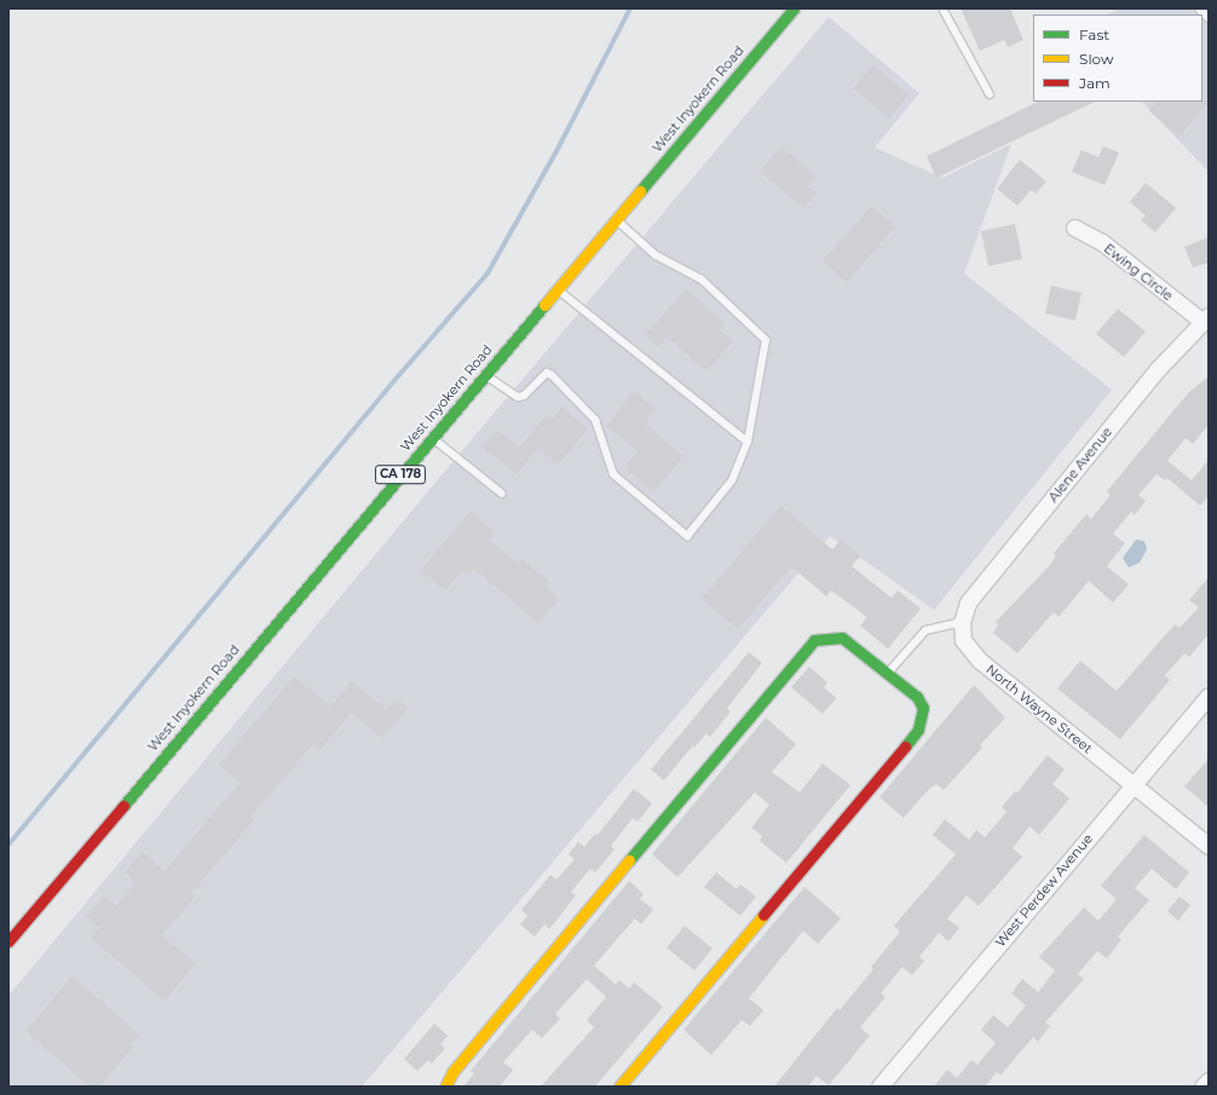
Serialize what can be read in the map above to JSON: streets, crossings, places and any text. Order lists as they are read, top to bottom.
{
  "streets": {
    "main road": ["West Inyokern Road", "CA 178"],
    "street": [
      "Ewing Circle",
      "Alene Avenue",
      "North Wayne Street",
      "West Perdew Avenue"
    ]
  },
  "crossings": [
    ["Ewing Circle", "Alene Avenue"],
    ["Alene Avenue", "North Wayne Street"],
    ["North Wayne Street", "West Perdew Avenue"]
  ],
  "legend": ["Fast", "Slow", "Jam"]
}
